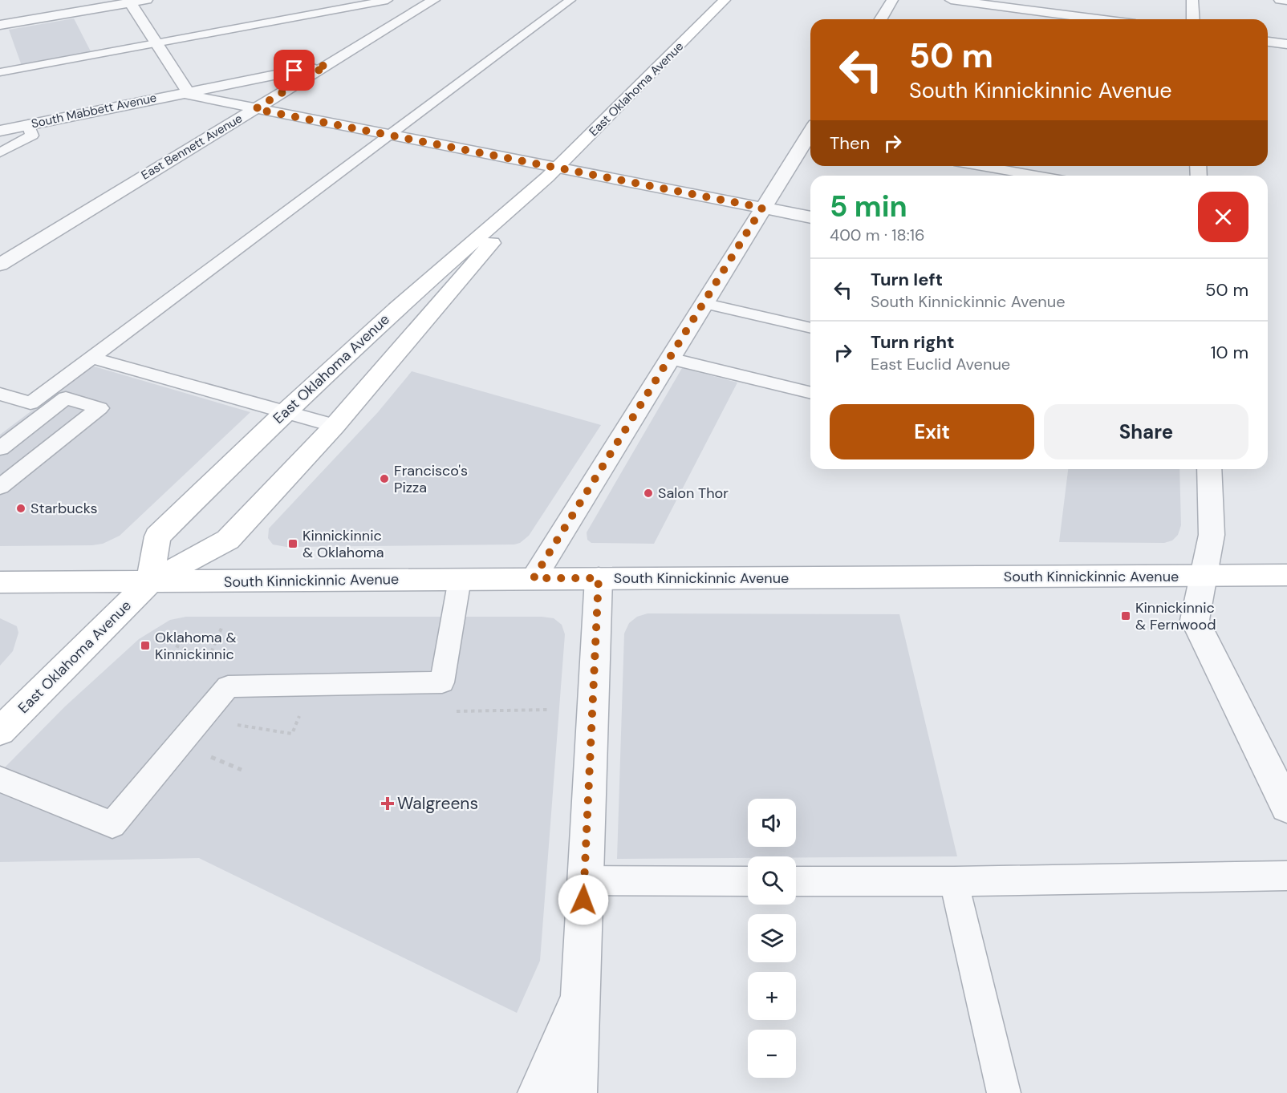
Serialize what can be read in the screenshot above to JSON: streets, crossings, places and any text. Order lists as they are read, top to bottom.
{
  "streets": {
    "street": [
      "East Oklahoma Avenue",
      "South Mabbett Avenue",
      "East Bennett Avenue",
      "South Kinnickinnic Avenue"
    ]
  },
  "crossings": [
    ["East Oklahoma Avenue", "South Kinnickinnic Avenue"],
    ["South Mabbett Avenue", "East Bennett Avenue"]
  ],
  "places": {
    "other": ["Francisco's Pizza", "Salon Thor", "Starbucks"],
    "transit": ["Kinnickinnic & Oklahoma", "Kinnickinnic & Fernwood", "Oklahoma & Kinnickinnic"],
    "health": ["Walgreens"]
  },
  "page": {
    "turn": ["50 m", "South Kinnickinnic Avenue"],
    "then": "Then",
    "heading": ["5 min", "400 m · 18:16"],
    "list": [
      {
        "name": "Turn left",
        "note": "South Kinnickinnic Avenue",
        "value": "50 m"
      },
      {
        "name": "Turn right",
        "note": "East Euclid Avenue",
        "value": "10 m"
      }
    ],
    "buttons": ["Exit", "Share"],
    "map_buttons": ["+", "−"]
  }
}
